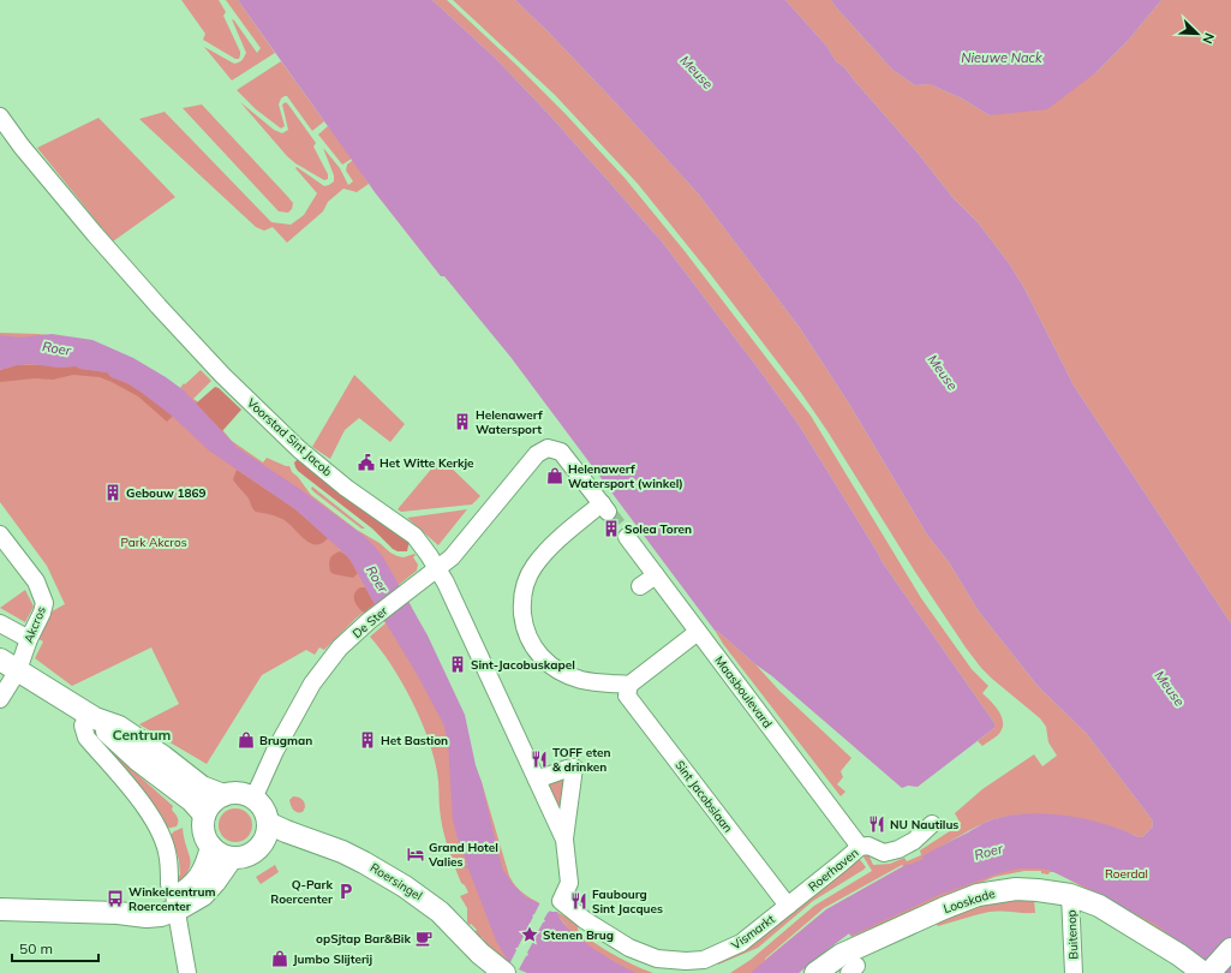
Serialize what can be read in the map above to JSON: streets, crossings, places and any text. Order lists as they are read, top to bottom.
{
  "streets": {
    "main road": ["Roersingel", "Looskade"],
    "street": [
      "Voorstad Sint Jacob",
      "De Ster",
      "Akcros",
      "Maasboulevard",
      "Sint Jacobslaan",
      "Roerhaven",
      "Vismarkt",
      "Buitenop"
    ]
  },
  "crossings": [
    ["Voorstad Sint Jacob", "De Ster"],
    ["Voorstad Sint Jacob", "Vismarkt"],
    ["De Ster", "Sint Jacobslaan"],
    ["De Ster", "Roersingel"],
    ["Maasboulevard", "Roerhaven"],
    ["Sint Jacobslaan", "Roerhaven"],
    ["Sint Jacobslaan", "Vismarkt"],
    ["Roerhaven", "Vismarkt"],
    ["Looskade", "Buitenop"]
  ],
  "districts": ["Centrum"],
  "water": ["Nieuwe Nack", "Meuse", "Roer"],
  "parks": ["Park Akcros", "Roerdal"],
  "places": {
    "building": [
      "Helenawerf Watersport",
      "Gebouw 1869",
      "Solea Toren",
      "Sint-Jacobuskapel",
      "Het Bastion"
    ],
    "public building": ["Het Witte Kerkje"],
    "shop": ["Helenawerf Watersport (winkel)", "Brugman", "Jumbo Slijterij"],
    "restaurant": ["TOFF eten & drinken", "NU Nautilus", "Faubourg Sint Jacques"],
    "hotel": ["Grand Hotel Valies"],
    "parking": ["Q-Park Roercenter"],
    "bus stop": ["Winkelcentrum Roercenter"],
    "place": ["Stenen Brug"],
    "cafe": ["opSjtap Bar&Bik"]
  },
  "scale_bar": "50 m",
  "north": "bottom right"
}
